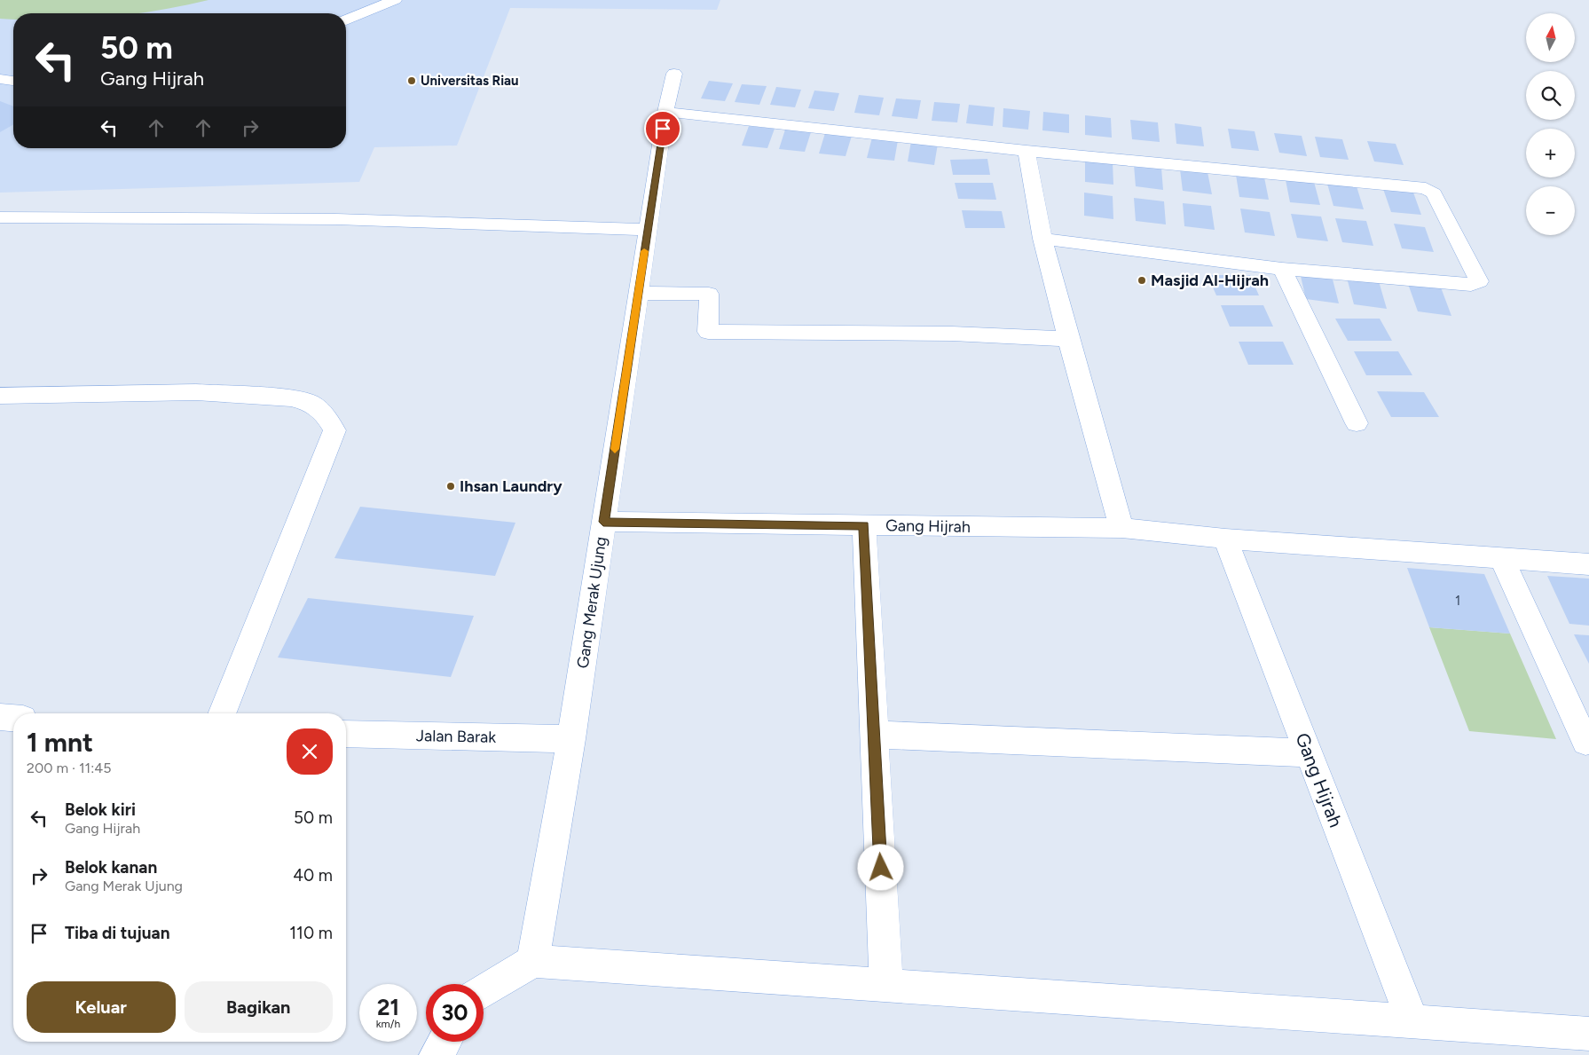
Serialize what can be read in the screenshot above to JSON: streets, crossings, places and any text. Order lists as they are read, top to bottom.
{
  "streets": {
    "street": ["Gang Hijrah", "Gang Merak Ujung", "Jalan Barak"]
  },
  "crossings": [
    ["Gang Hijrah", "Gang Merak Ujung"],
    ["Gang Merak Ujung", "Jalan Barak"]
  ],
  "places": ["Universitas Riau", "Masjid Al-Hijrah", "Ihsan Laundry"],
  "house_numbers": ["1"],
  "north": "top",
  "page": {
    "map_buttons": ["+", "−"],
    "turn": ["50 m", "Gang Hijrah"],
    "heading": ["1 mnt", "200 m · 11:45"],
    "list": [
      {
        "name": "Belok kiri",
        "note": "Gang Hijrah",
        "value": "50 m"
      },
      {
        "name": "Belok kanan",
        "note": "Gang Merak Ujung",
        "value": "40 m"
      },
      {
        "name": "Tiba di tujuan",
        "value": "110 m"
      }
    ],
    "buttons": ["Keluar", "Bagikan"],
    "speed": "21 km/h",
    "limit": "30"
  }
}
